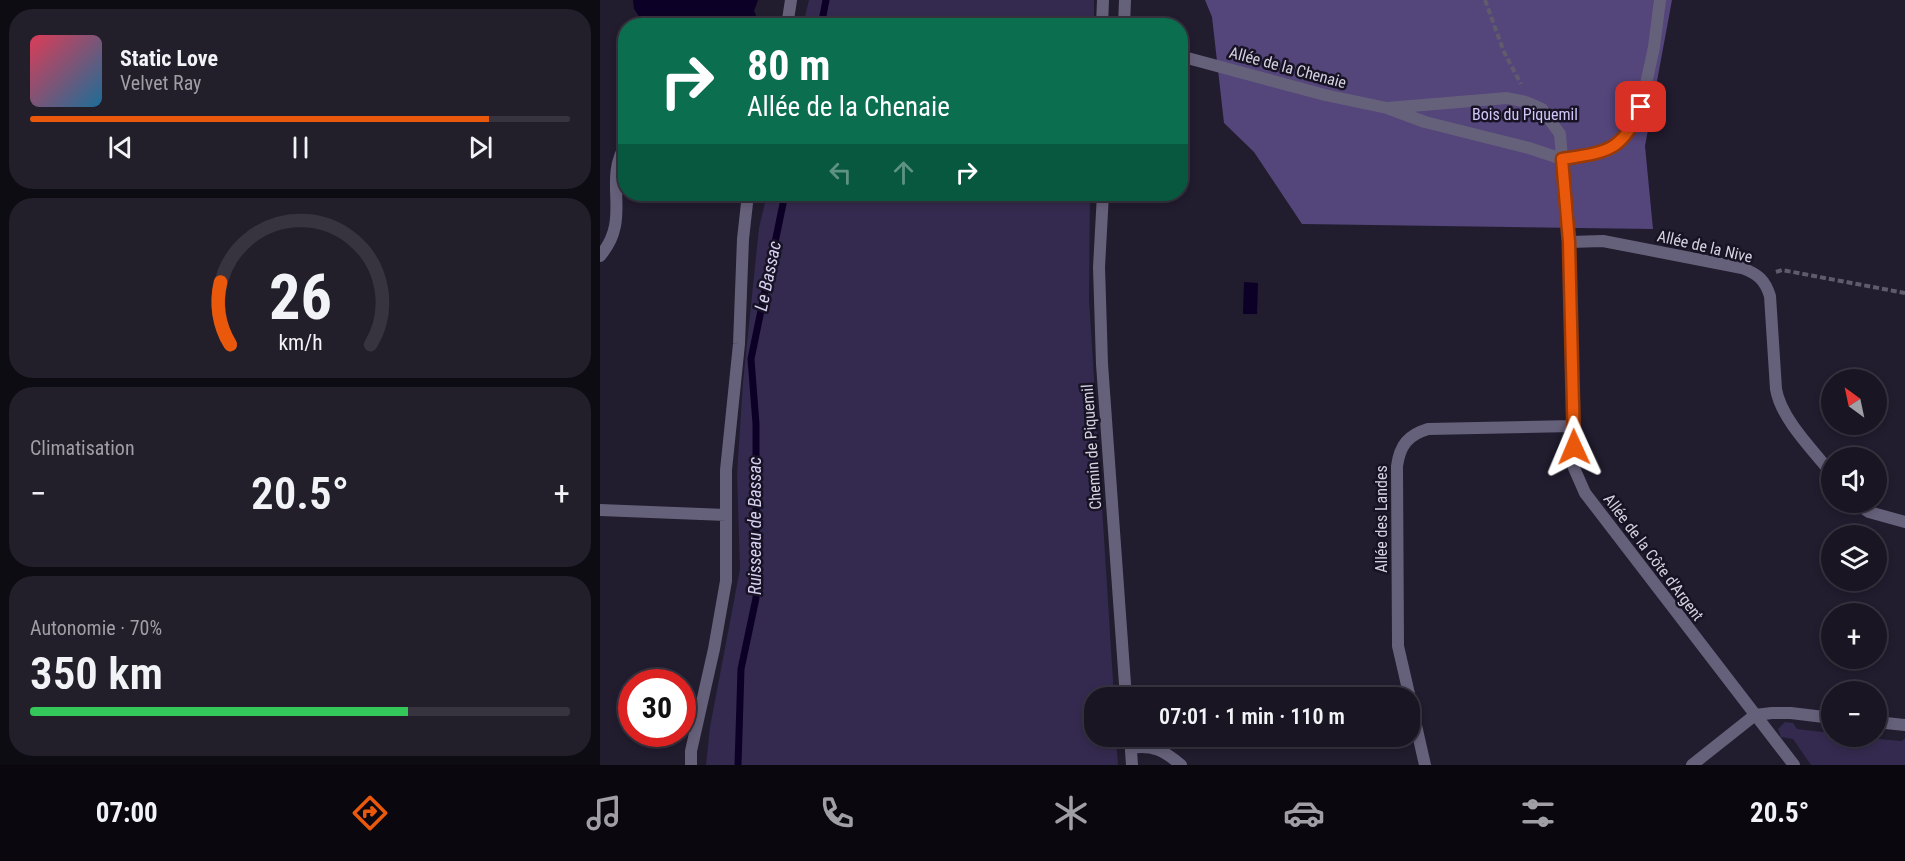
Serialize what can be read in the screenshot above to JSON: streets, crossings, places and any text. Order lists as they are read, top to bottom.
{
  "streets": {
    "street": [
      "Allée de la Chenaie",
      "Allée de la Nive",
      "Chemin de Piquemil",
      "Allée des Landes",
      "Allée de la Côte d'Argent"
    ]
  },
  "crossings": [
    ["Allée de la Chenaie", "Allée de la Côte d'Argent"],
    ["Allée de la Nive", "Allée de la Côte d'Argent"],
    ["Allée des Landes", "Allée de la Côte d'Argent"]
  ],
  "water": ["Le Bassac", "Ruisseau de Bassac"],
  "parks": ["Bois du Piquemil"],
  "north": "top left",
  "page": {
    "turn": ["80 m", "Allée de la Chenaie"],
    "song": ["Static Love", "Velvet Ray"],
    "map_buttons": ["+", "−"],
    "tile": [
      "Climatisation",
      ["Autonomie · 70%", "350 km"]
    ],
    "heat": ["−", "20.5°", "+"],
    "limit": "30",
    "trip": "07:01 · 1 min · 110 m",
    "tabs": ["07:00", "20.5°"],
    "gauge": ["26", "km/h"]
  }
}
